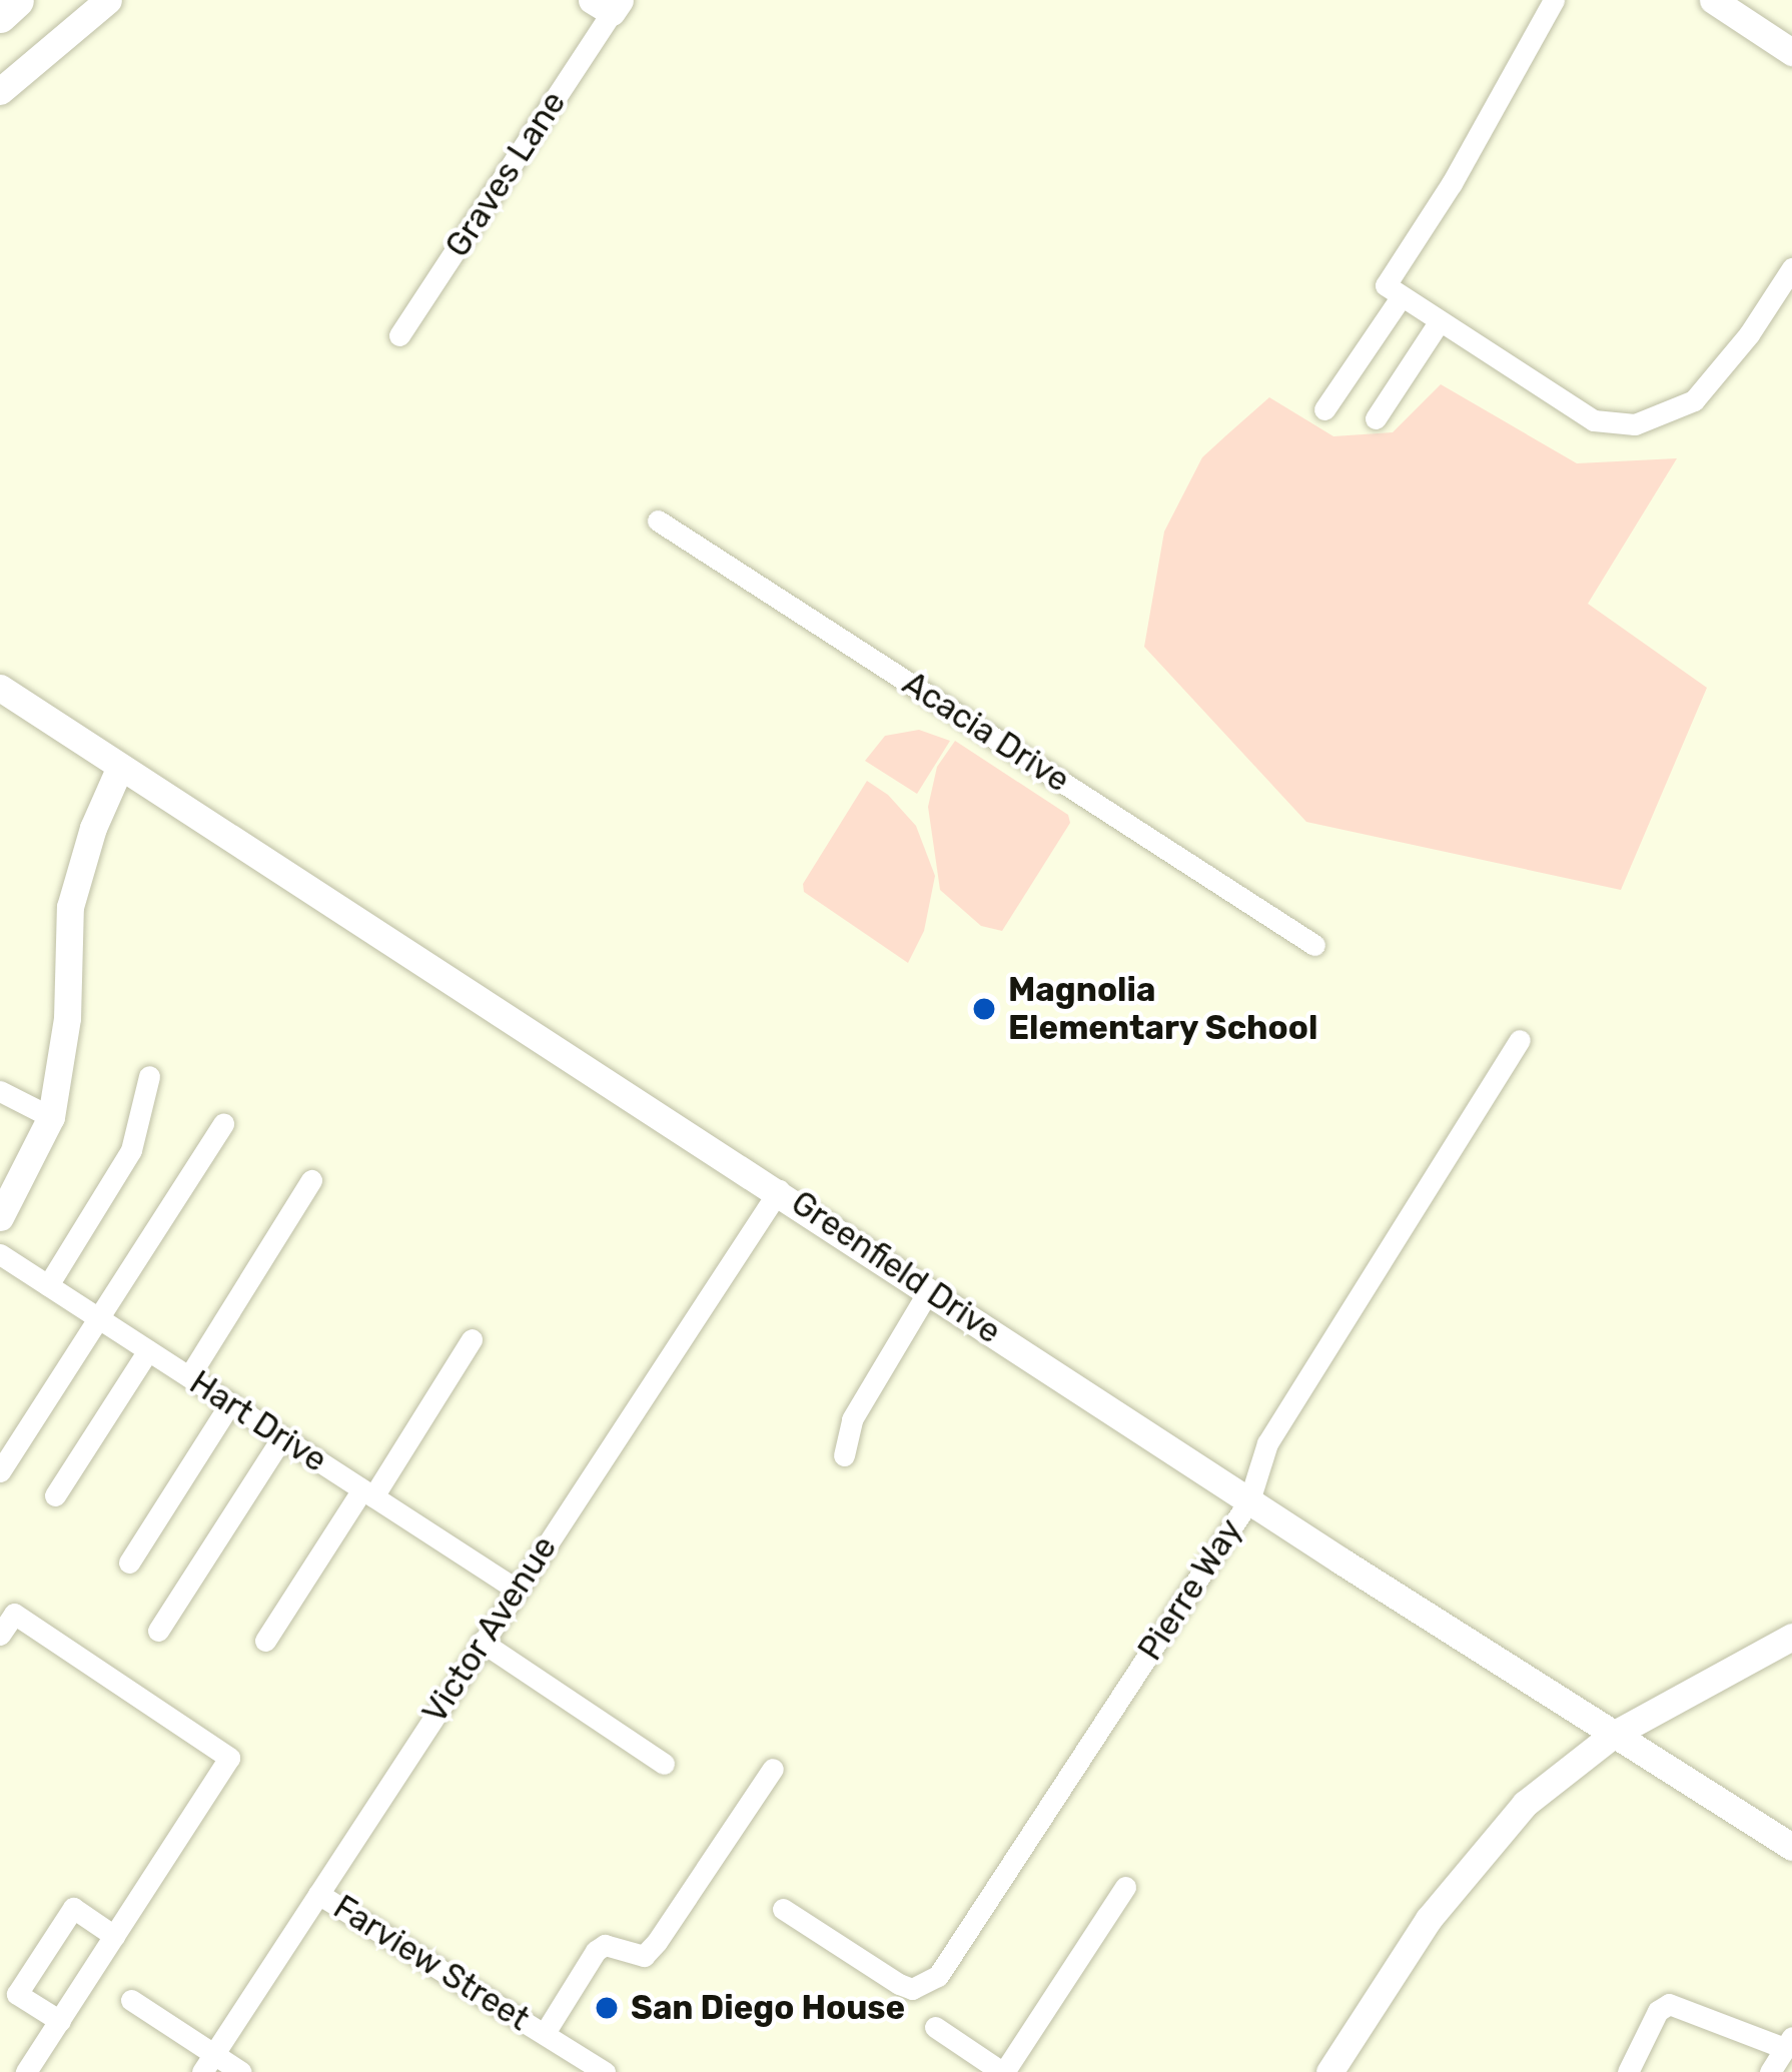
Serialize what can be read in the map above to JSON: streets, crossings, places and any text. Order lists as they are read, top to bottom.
{
  "streets": {
    "main road": ["Greenfield Drive"],
    "street": [
      "Graves Lane",
      "Acacia Drive",
      "Hart Drive",
      "Pierre Way",
      "Victor Avenue",
      "Farview Street"
    ]
  },
  "crossings": [
    ["Greenfield Drive", "Pierre Way"],
    ["Greenfield Drive", "Victor Avenue"],
    ["Hart Drive", "Victor Avenue"],
    ["Victor Avenue", "Farview Street"]
  ],
  "places": ["Magnolia Elementary School", "San Diego House"]
}
